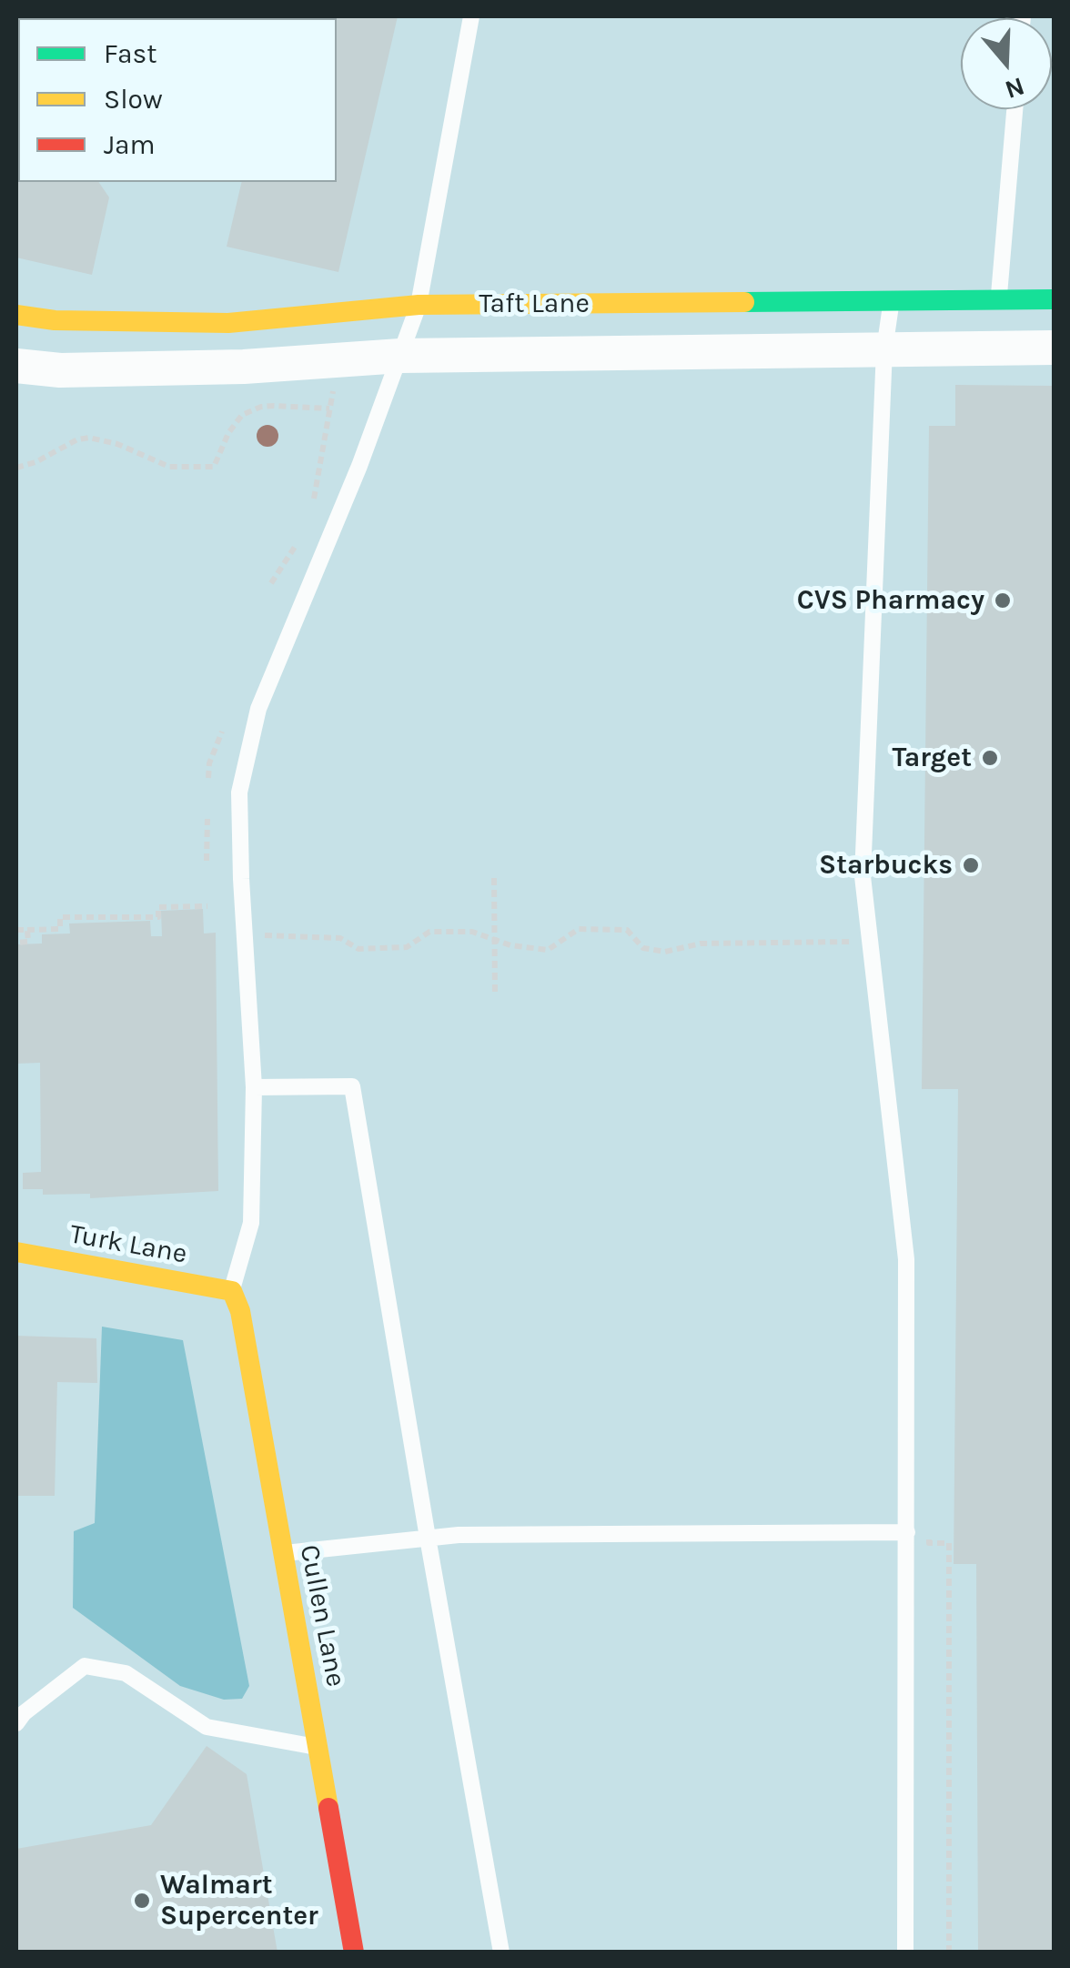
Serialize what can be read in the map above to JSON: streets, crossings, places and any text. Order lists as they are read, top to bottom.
{
  "streets": {
    "street": ["Taft Lane", "Turk Lane", "Cullen Lane"]
  },
  "crossings": [
    ["Turk Lane", "Cullen Lane"]
  ],
  "places": [
    "CVS Pharmacy",
    "Target",
    "Starbucks",
    "Walmart Supercenter"
  ],
  "legend": ["Fast", "Slow", "Jam"],
  "north": "bottom"
}
